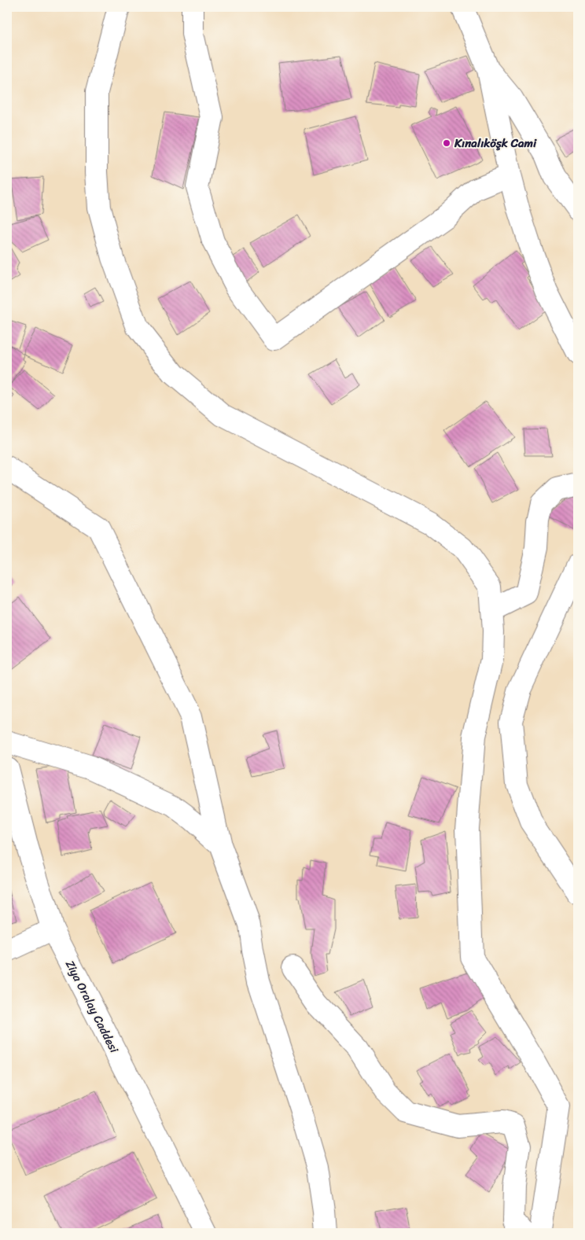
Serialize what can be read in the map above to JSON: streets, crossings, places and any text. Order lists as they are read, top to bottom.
{
  "streets": {
    "street": ["Ziya Oralay Caddesi"]
  },
  "places": ["Kınalıköşk Cami"]
}
